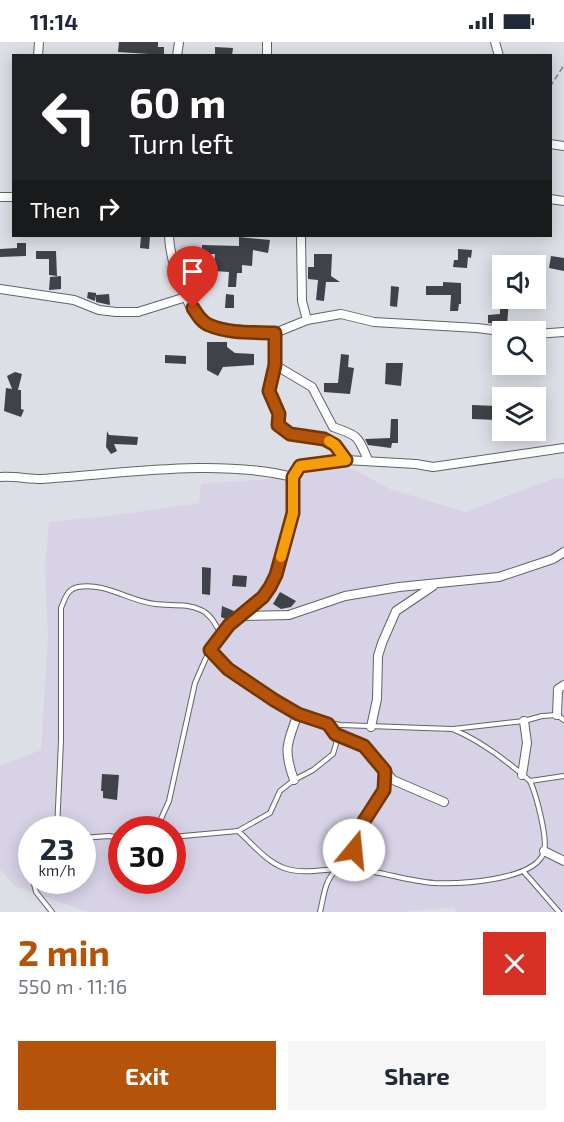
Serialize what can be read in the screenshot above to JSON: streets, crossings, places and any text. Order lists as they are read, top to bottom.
{
  "page": {
    "status": "11:14",
    "turn": ["60 m", "Turn left"],
    "then": "Then",
    "speed": "23 km/h",
    "limit": "30",
    "heading": ["2 min", "550 m · 11:16"],
    "buttons": ["Exit", "Share"]
  }
}
